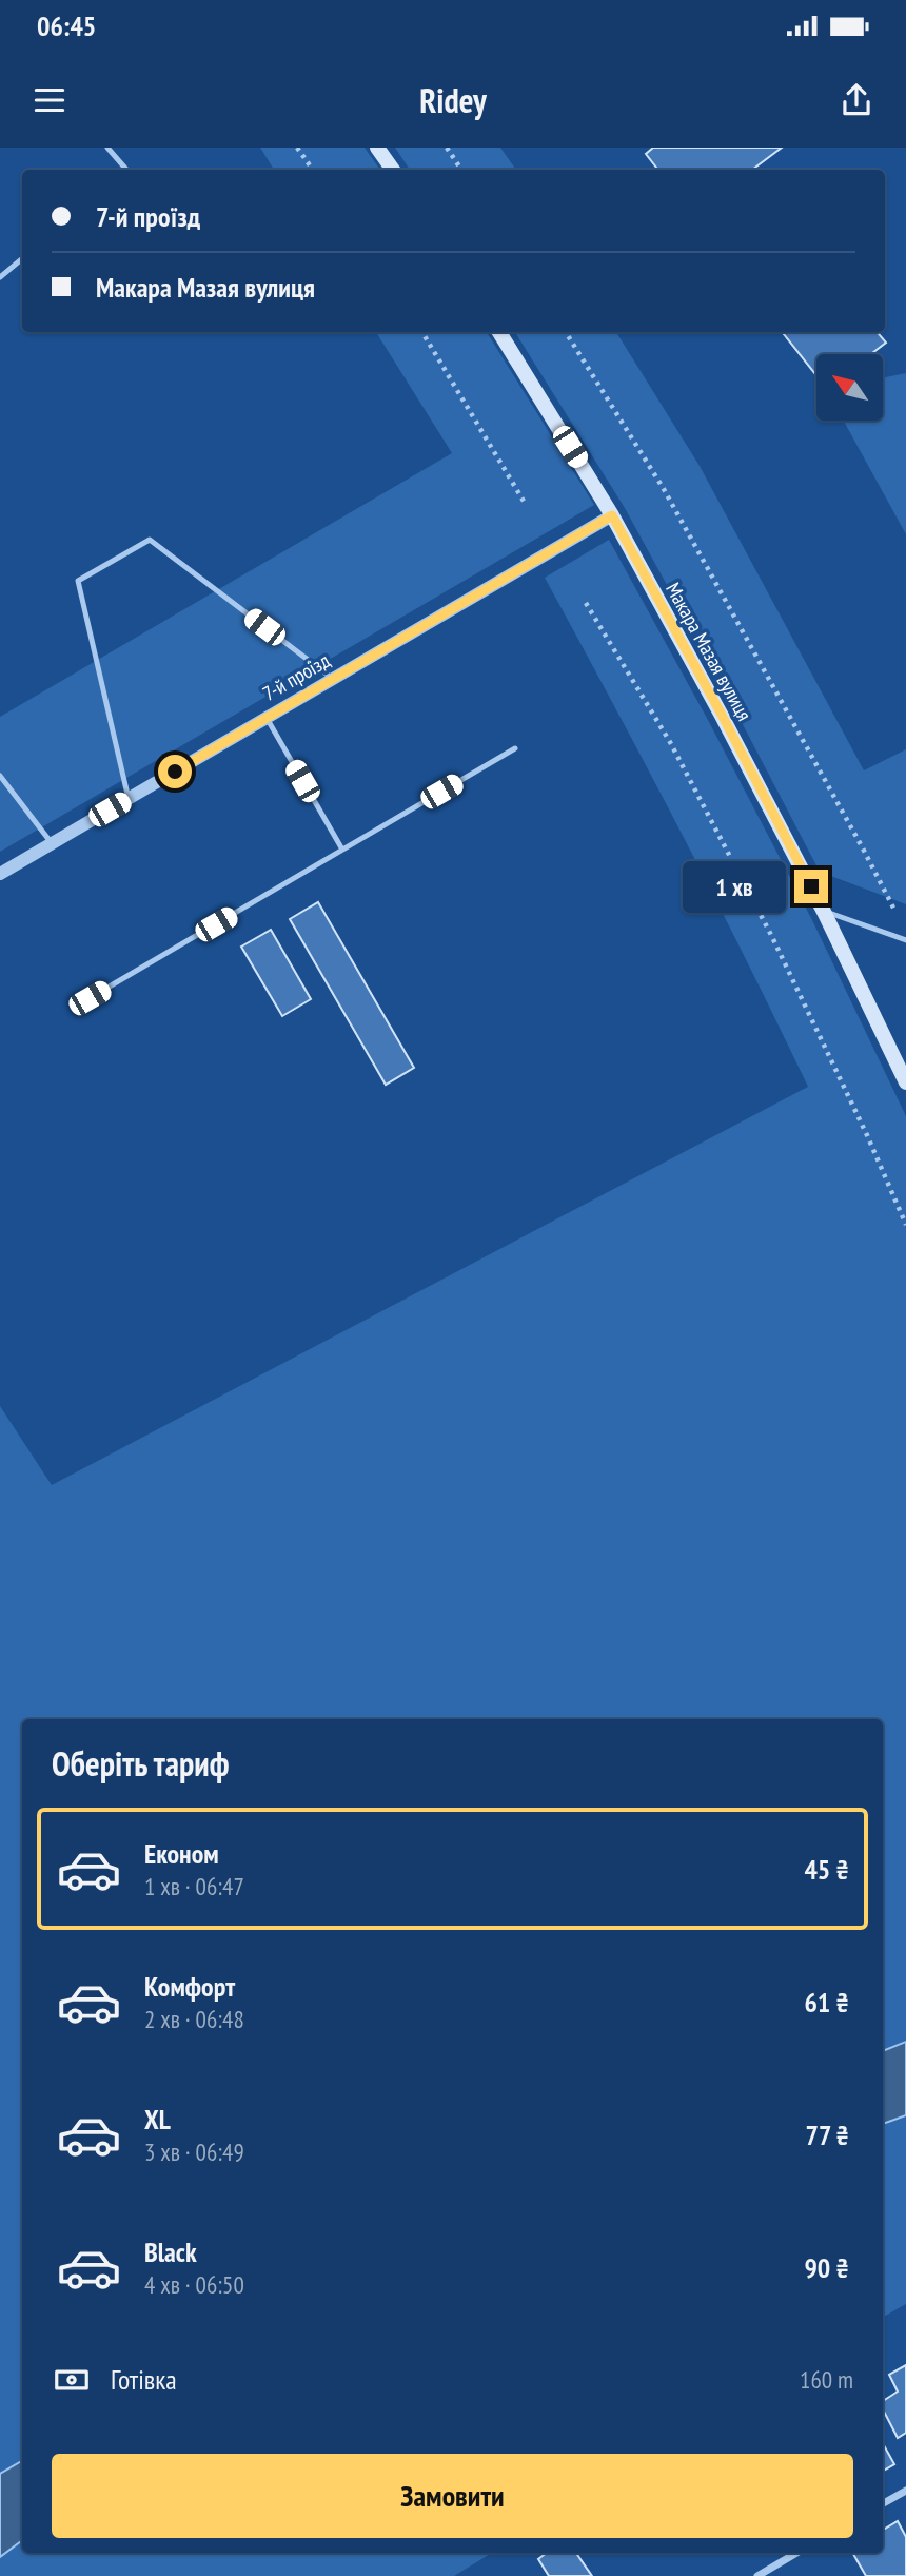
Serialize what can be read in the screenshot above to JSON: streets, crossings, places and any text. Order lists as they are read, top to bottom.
{
  "streets": {
    "main road": ["Макара Мазая вулиця"],
    "street": ["7-й проїзд"]
  },
  "crossings": [
    ["Макара Мазая вулиця", "7-й проїзд"]
  ],
  "north": "top left",
  "page": {
    "status": "06:45",
    "header": "Ridey",
    "banner": ["7-й проїзд", "Макара Мазая вулиця"],
    "bubble": "1 хв",
    "heading": "Оберіть тариф",
    "list": [
      {
        "name": "Економ",
        "note": "1 хв · 06:47",
        "value": "45 ₴"
      },
      {
        "name": "Комфорт",
        "note": "2 хв · 06:48",
        "value": "61 ₴"
      },
      {
        "name": "XL",
        "note": "3 хв · 06:49",
        "value": "77 ₴"
      },
      {
        "name": "Black",
        "note": "4 хв · 06:50",
        "value": "90 ₴"
      }
    ],
    "pay": ["Готівка", "160 m"],
    "buttons": "Замовити"
  }
}
